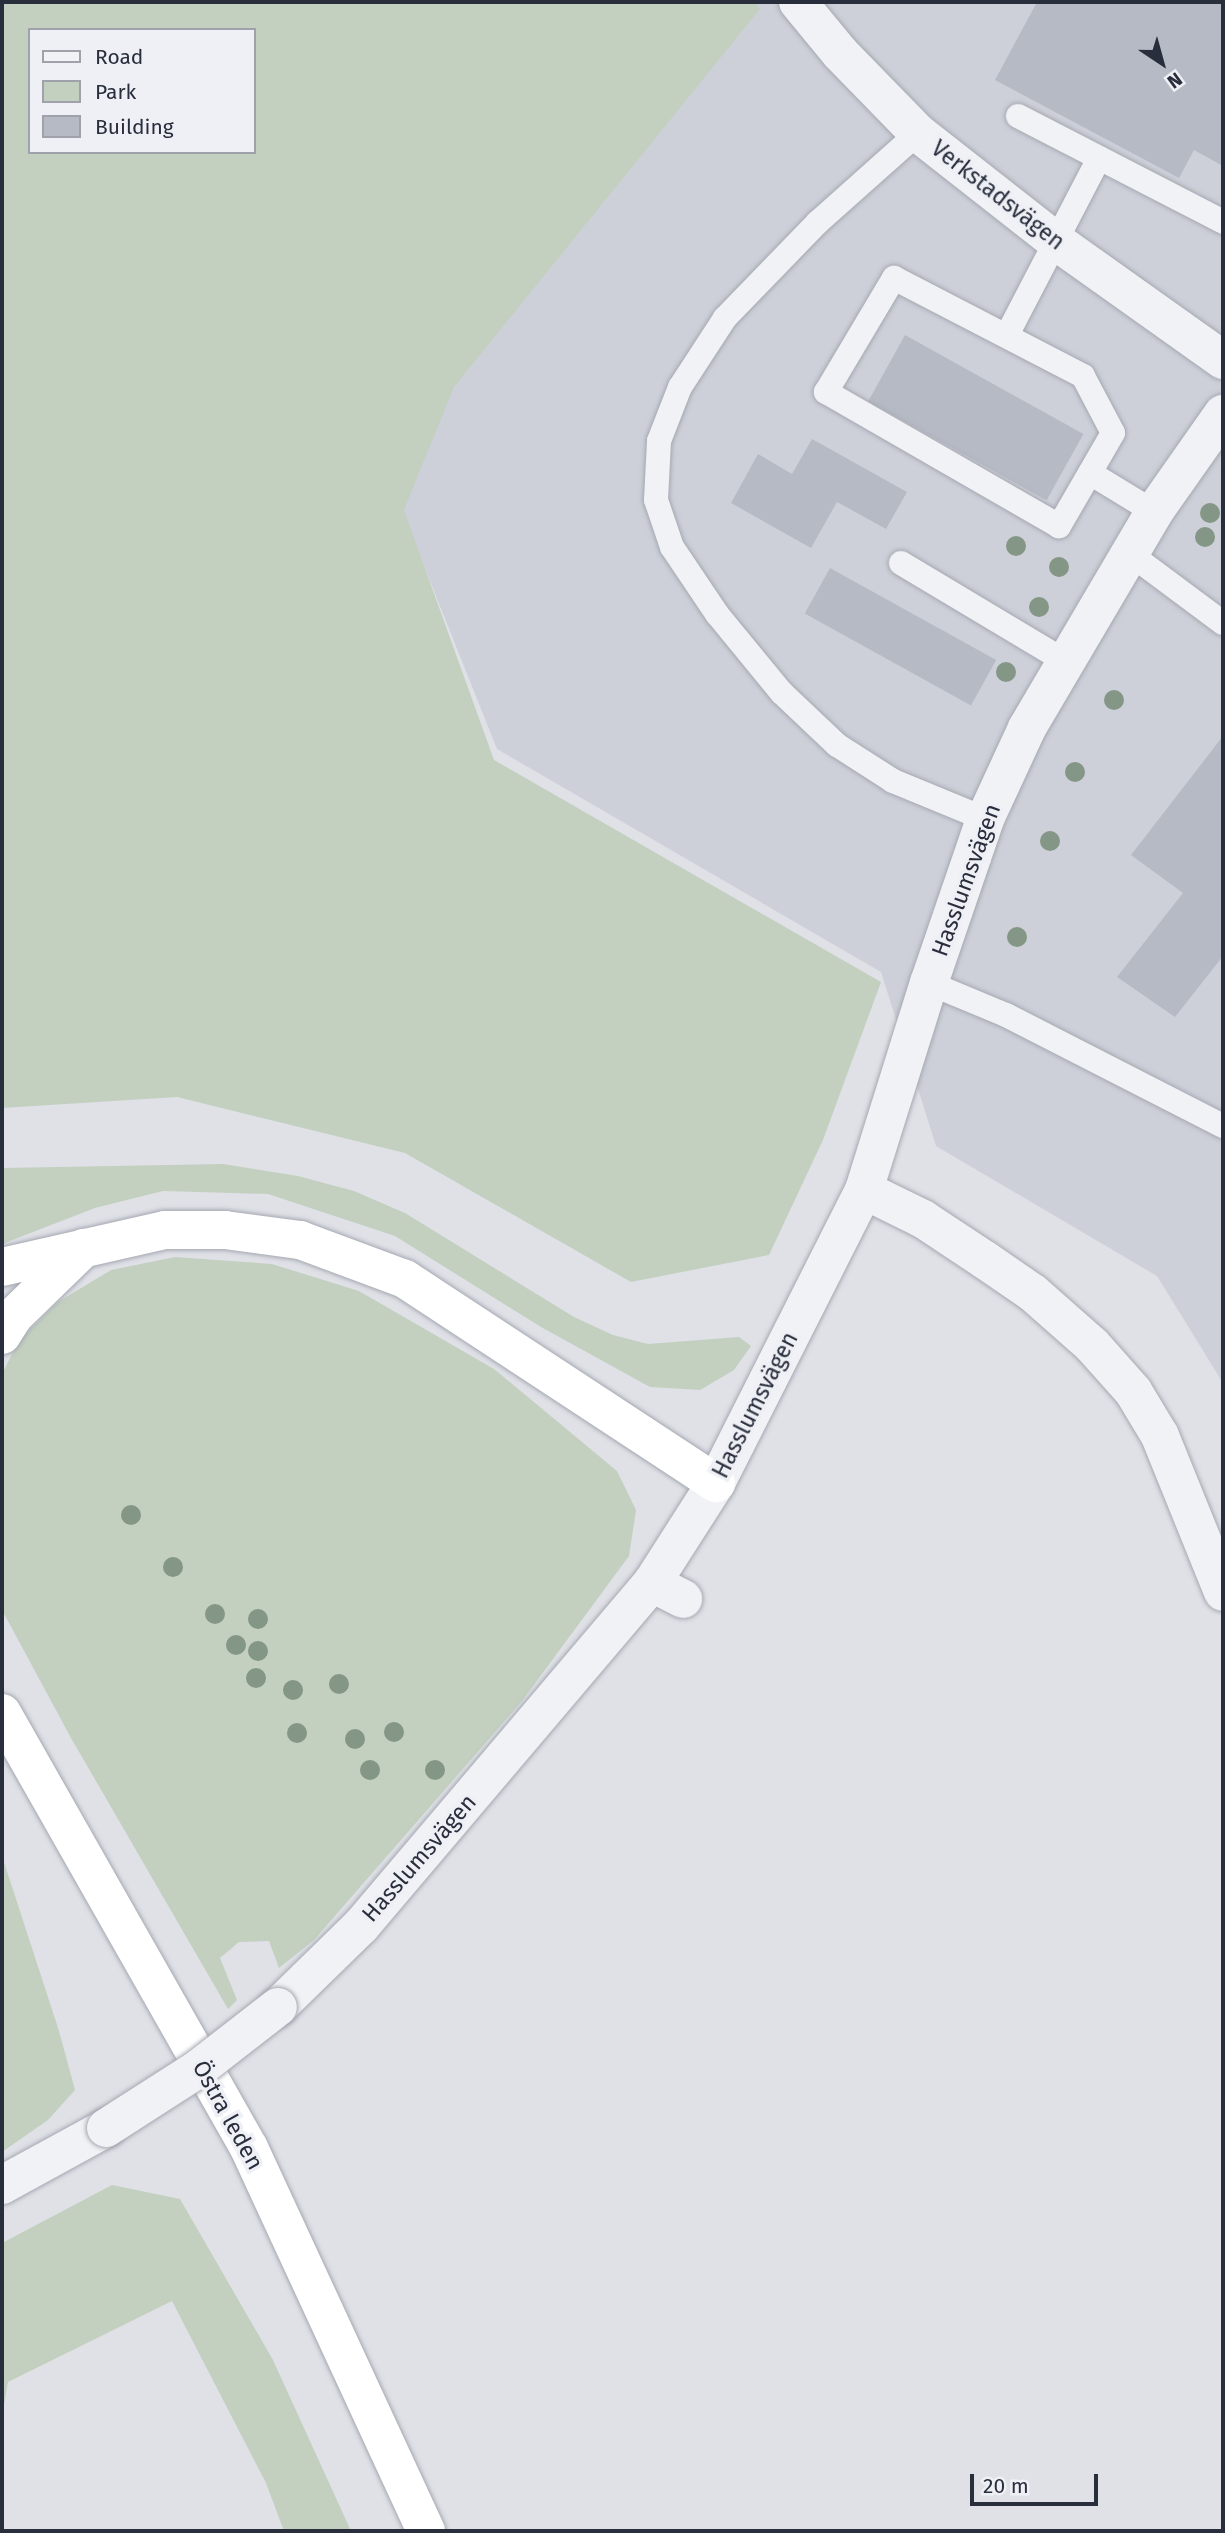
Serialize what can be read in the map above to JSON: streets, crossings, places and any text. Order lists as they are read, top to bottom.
{
  "streets": {
    "highway": ["Östra leden"],
    "street": ["Verkstadsvägen", "Hasslumsvägen"]
  },
  "legend": ["Road", "Park", "Building"],
  "scale_bar": "20 m",
  "north": "bottom right"
}
